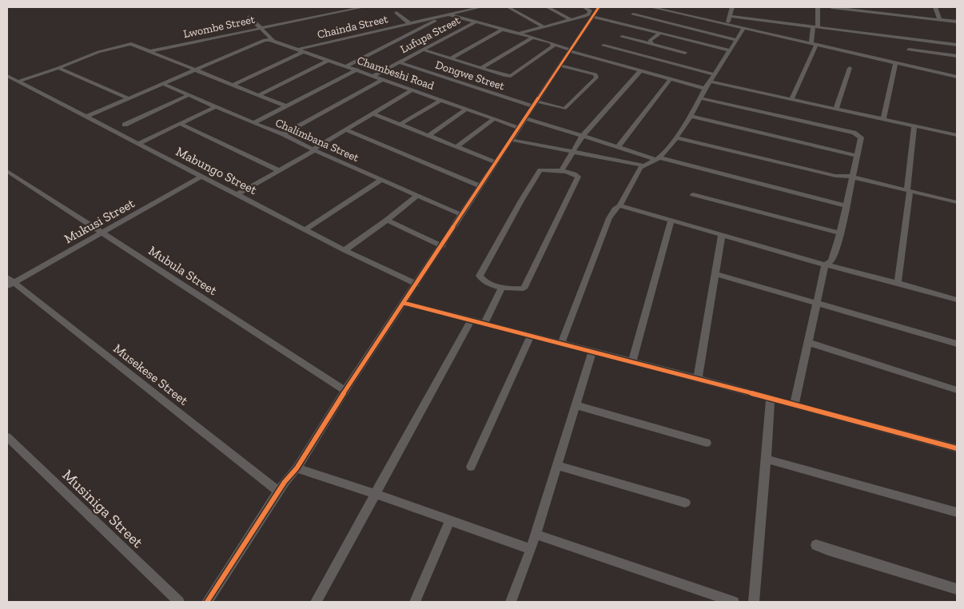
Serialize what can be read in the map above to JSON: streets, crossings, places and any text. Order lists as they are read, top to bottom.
{
  "streets": {
    "street": [
      "Lwombe Street",
      "Chainda Street",
      "Lufupa Street",
      "Chambeshi Road",
      "Dongwe Street",
      "Chalimbana Street",
      "Mabungo Street",
      "Mukusi Street",
      "Mubula Street",
      "Musekese Street",
      "Musiniga Street"
    ]
  },
  "crossings": [
    ["Chainda Street", "Chambeshi Road"],
    ["Lufupa Street", "Chambeshi Road"],
    ["Lufupa Street", "Dongwe Street"],
    ["Mabungo Street", "Mukusi Street"],
    ["Mukusi Street", "Mubula Street"],
    ["Mukusi Street", "Musekese Street"]
  ]
}
